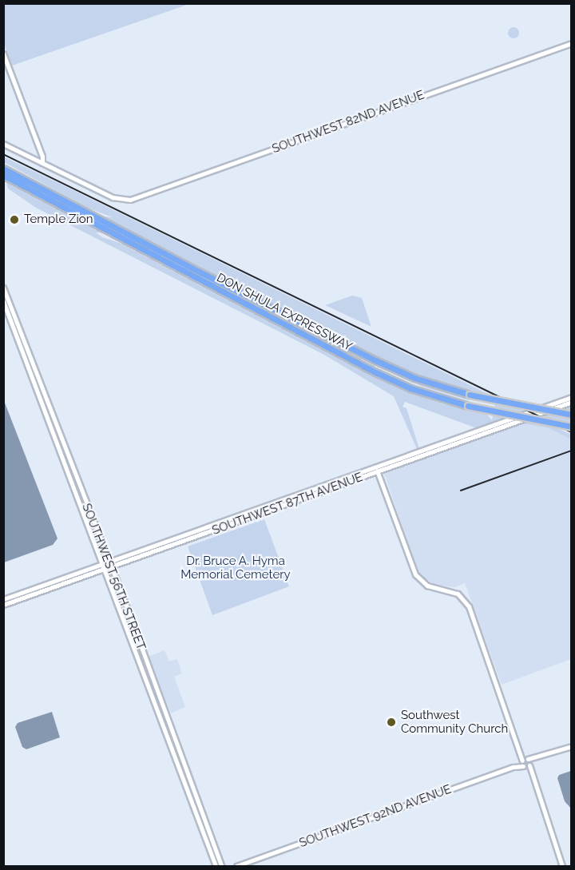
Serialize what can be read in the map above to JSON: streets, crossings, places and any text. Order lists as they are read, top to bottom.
{
  "streets": {
    "highway": ["DON SHULA EXPRESSWAY"],
    "main road": [
      "SOUTHWEST 82ND AVENUE",
      "SOUTHWEST 87TH AVENUE",
      "SOUTHWEST 56TH STREET",
      "SOUTHWEST 92ND AVENUE"
    ]
  },
  "crossings": [
    ["SOUTHWEST 87TH AVENUE", "SOUTHWEST 56TH STREET"]
  ],
  "parks": ["Dr. Bruce A. Hyma Memorial Cemetery"],
  "places": ["Temple Zion", "Southwest Community Church"]
}
